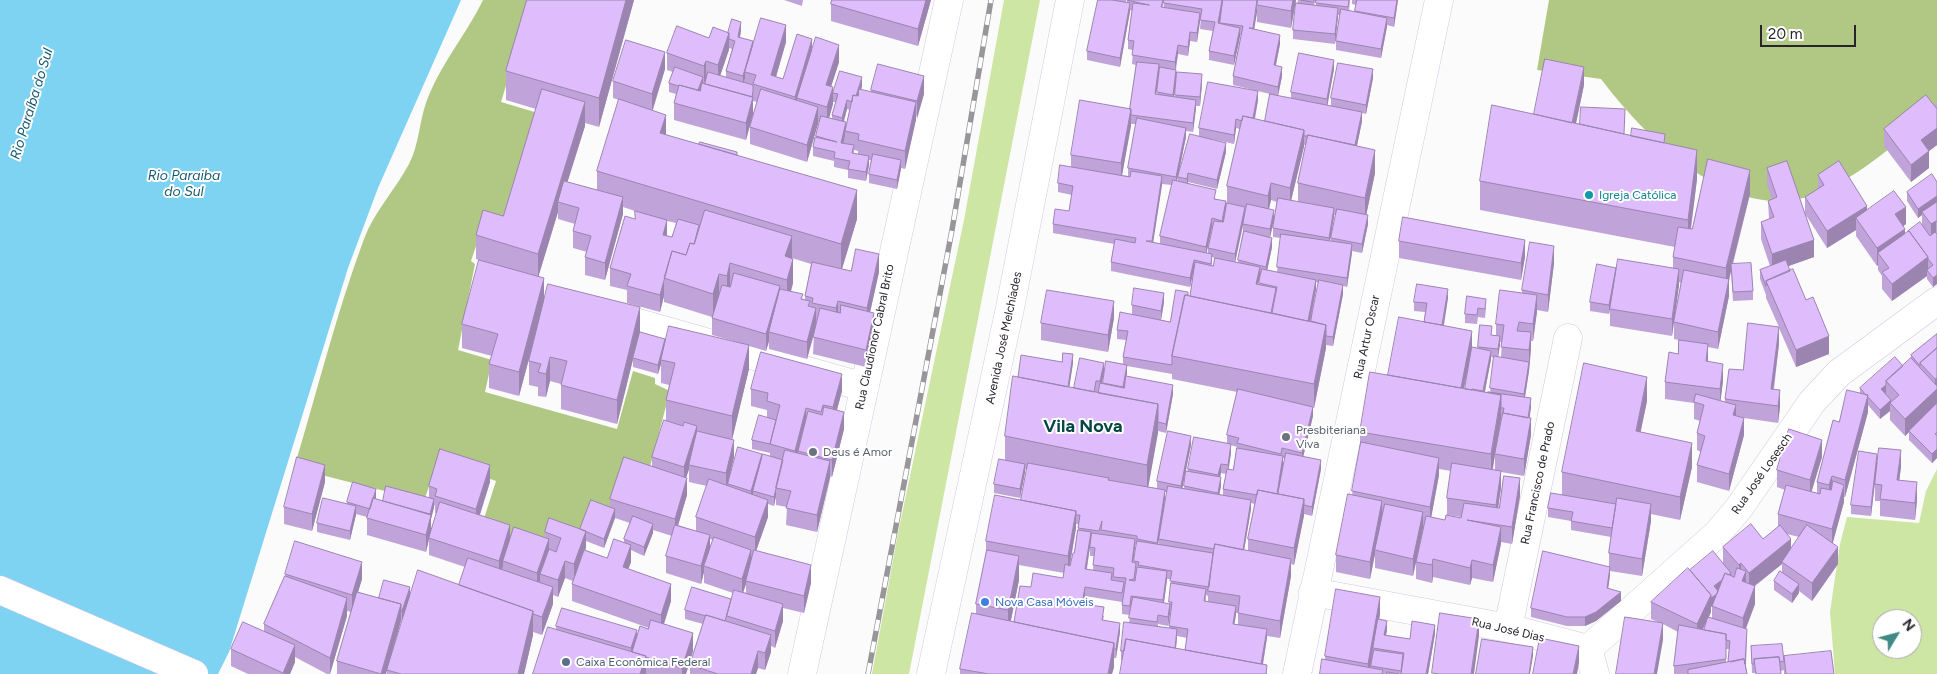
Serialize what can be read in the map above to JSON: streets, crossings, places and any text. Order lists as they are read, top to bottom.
{
  "streets": {
    "street": [
      "Rua Claudionor Cabral Brito",
      "Rua Artur Oscar",
      "Avenida José Melchíades",
      "Rua José Losesch",
      "Rua Francisco de Prado",
      "Rua José Dias"
    ]
  },
  "crossings": [
    ["Rua Artur Oscar", "Rua José Dias"],
    ["Rua José Losesch", "Rua José Dias"],
    ["Rua Francisco de Prado", "Rua José Dias"]
  ],
  "districts": ["Vila Nova"],
  "water": ["Rio Paraíba do Sul", "Rio Paraiba do Sul"],
  "places": [
    "Igreja Católica",
    "Presbiteriana Viva",
    "Deus é Amor",
    "Nova Casa Móveis",
    "Caixa Econômica Federal"
  ],
  "scale_bar": "20 m",
  "north": "top right"
}
